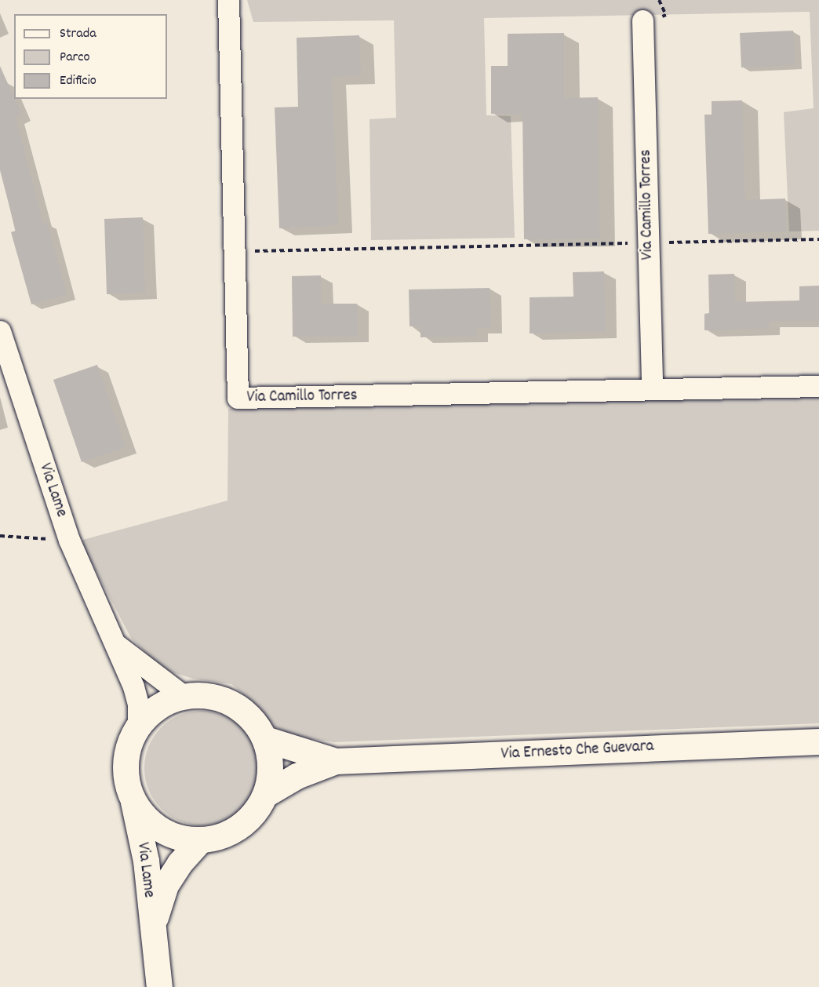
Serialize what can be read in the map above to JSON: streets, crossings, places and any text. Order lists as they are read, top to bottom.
{
  "streets": {
    "street": ["Via Camillo Torres", "Via Lame", "Via Ernesto Che Guevara"]
  },
  "crossings": [
    ["Via Lame", "Via Ernesto Che Guevara"]
  ],
  "legend": ["Strada", "Parco", "Edificio"]
}
